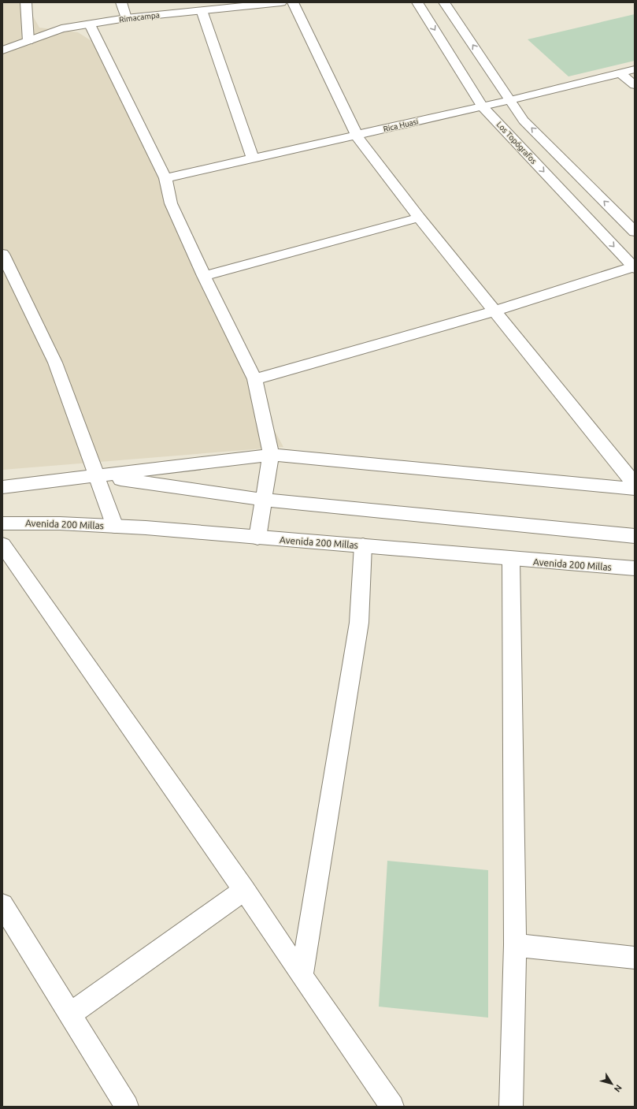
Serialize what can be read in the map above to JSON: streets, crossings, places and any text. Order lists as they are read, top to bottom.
{
  "streets": {
    "street": [
      "Rimacampa",
      "Rica Huasi",
      "Los Topógrafos",
      "Avenida 200 Millas"
    ]
  },
  "crossings": [
    ["Rica Huasi", "Los Topógrafos"]
  ],
  "north": "bottom right"
}
